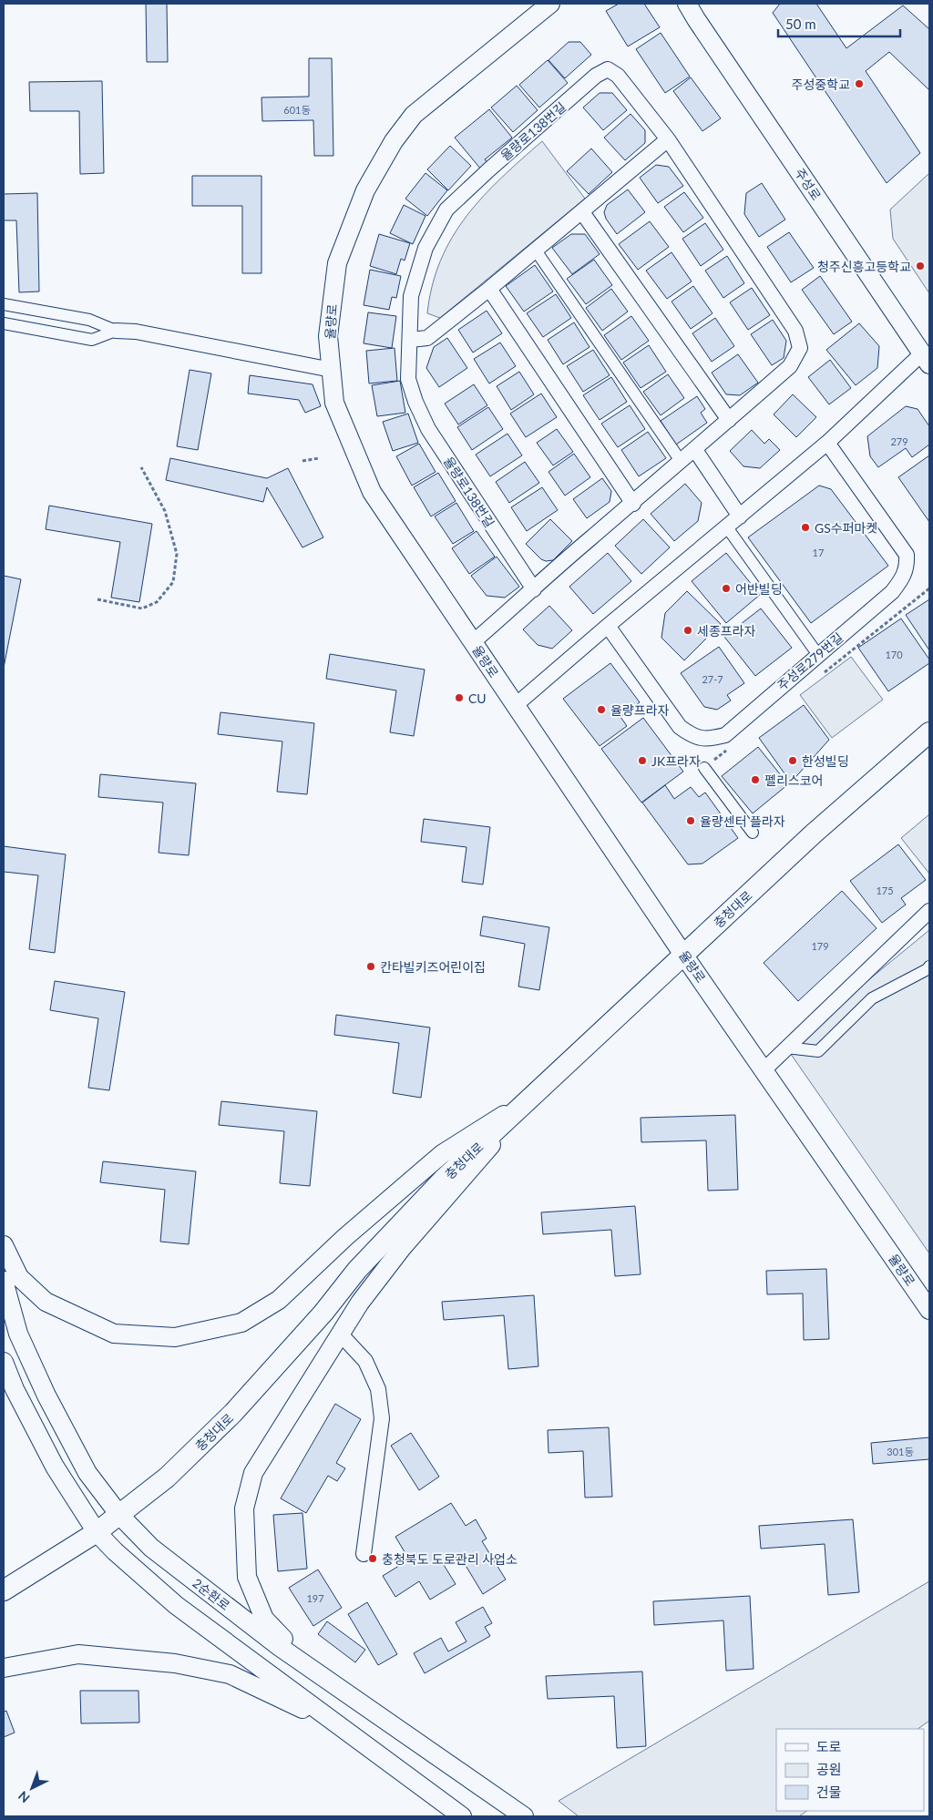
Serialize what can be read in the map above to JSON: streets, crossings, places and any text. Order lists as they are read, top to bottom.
{
  "streets": {
    "main road": ["충청대로"],
    "street": [
      "율량로138번길",
      "주성로",
      "율량로",
      "주성로279번길",
      "2순환로"
    ]
  },
  "crossings": [
    ["율량로138번길", "율량로"],
    ["율량로", "충청대로"],
    ["충청대로", "2순환로"]
  ],
  "places": [
    "주성중학교",
    "청주신흥고등학교",
    "GS수퍼마켓",
    "어반빌딩",
    "세종프라자",
    "CU",
    "율량프라자",
    "JK프라자",
    "한성빌딩",
    "펠리스코어",
    "율량센터 플라자",
    "칸타빌키즈어린이집",
    "충청북도 도로관리 사업소"
  ],
  "house_numbers": [
    "601동",
    "279",
    "17",
    "170",
    "27-7",
    "175",
    "179",
    "301동",
    "197"
  ],
  "legend": ["도로", "공원", "건물"],
  "scale_bar": "50 m",
  "north": "bottom left"
}
